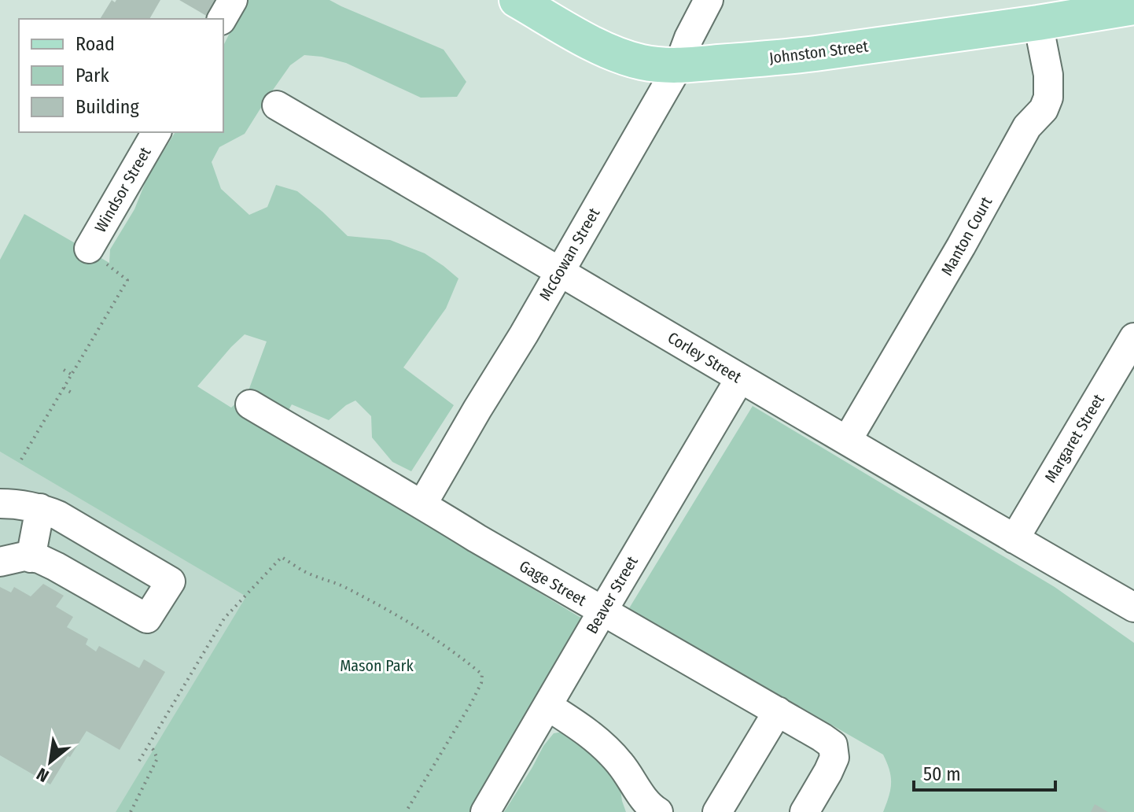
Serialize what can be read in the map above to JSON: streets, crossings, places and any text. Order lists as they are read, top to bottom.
{
  "streets": {
    "main road": ["Johnston Street"],
    "street": [
      "Windsor Street",
      "Manton Court",
      "McGowan Street",
      "Corley Street",
      "Margaret Street",
      "Gage Street",
      "Beaver Street"
    ]
  },
  "crossings": [
    ["Johnston Street", "Manton Court"],
    ["Johnston Street", "McGowan Street"],
    ["Manton Court", "Corley Street"],
    ["McGowan Street", "Corley Street"],
    ["McGowan Street", "Gage Street"],
    ["Corley Street", "Margaret Street"],
    ["Corley Street", "Beaver Street"],
    ["Gage Street", "Beaver Street"]
  ],
  "parks": ["Mason Park"],
  "legend": ["Road", "Park", "Building"],
  "scale_bar": "50 m",
  "north": "bottom left"
}
